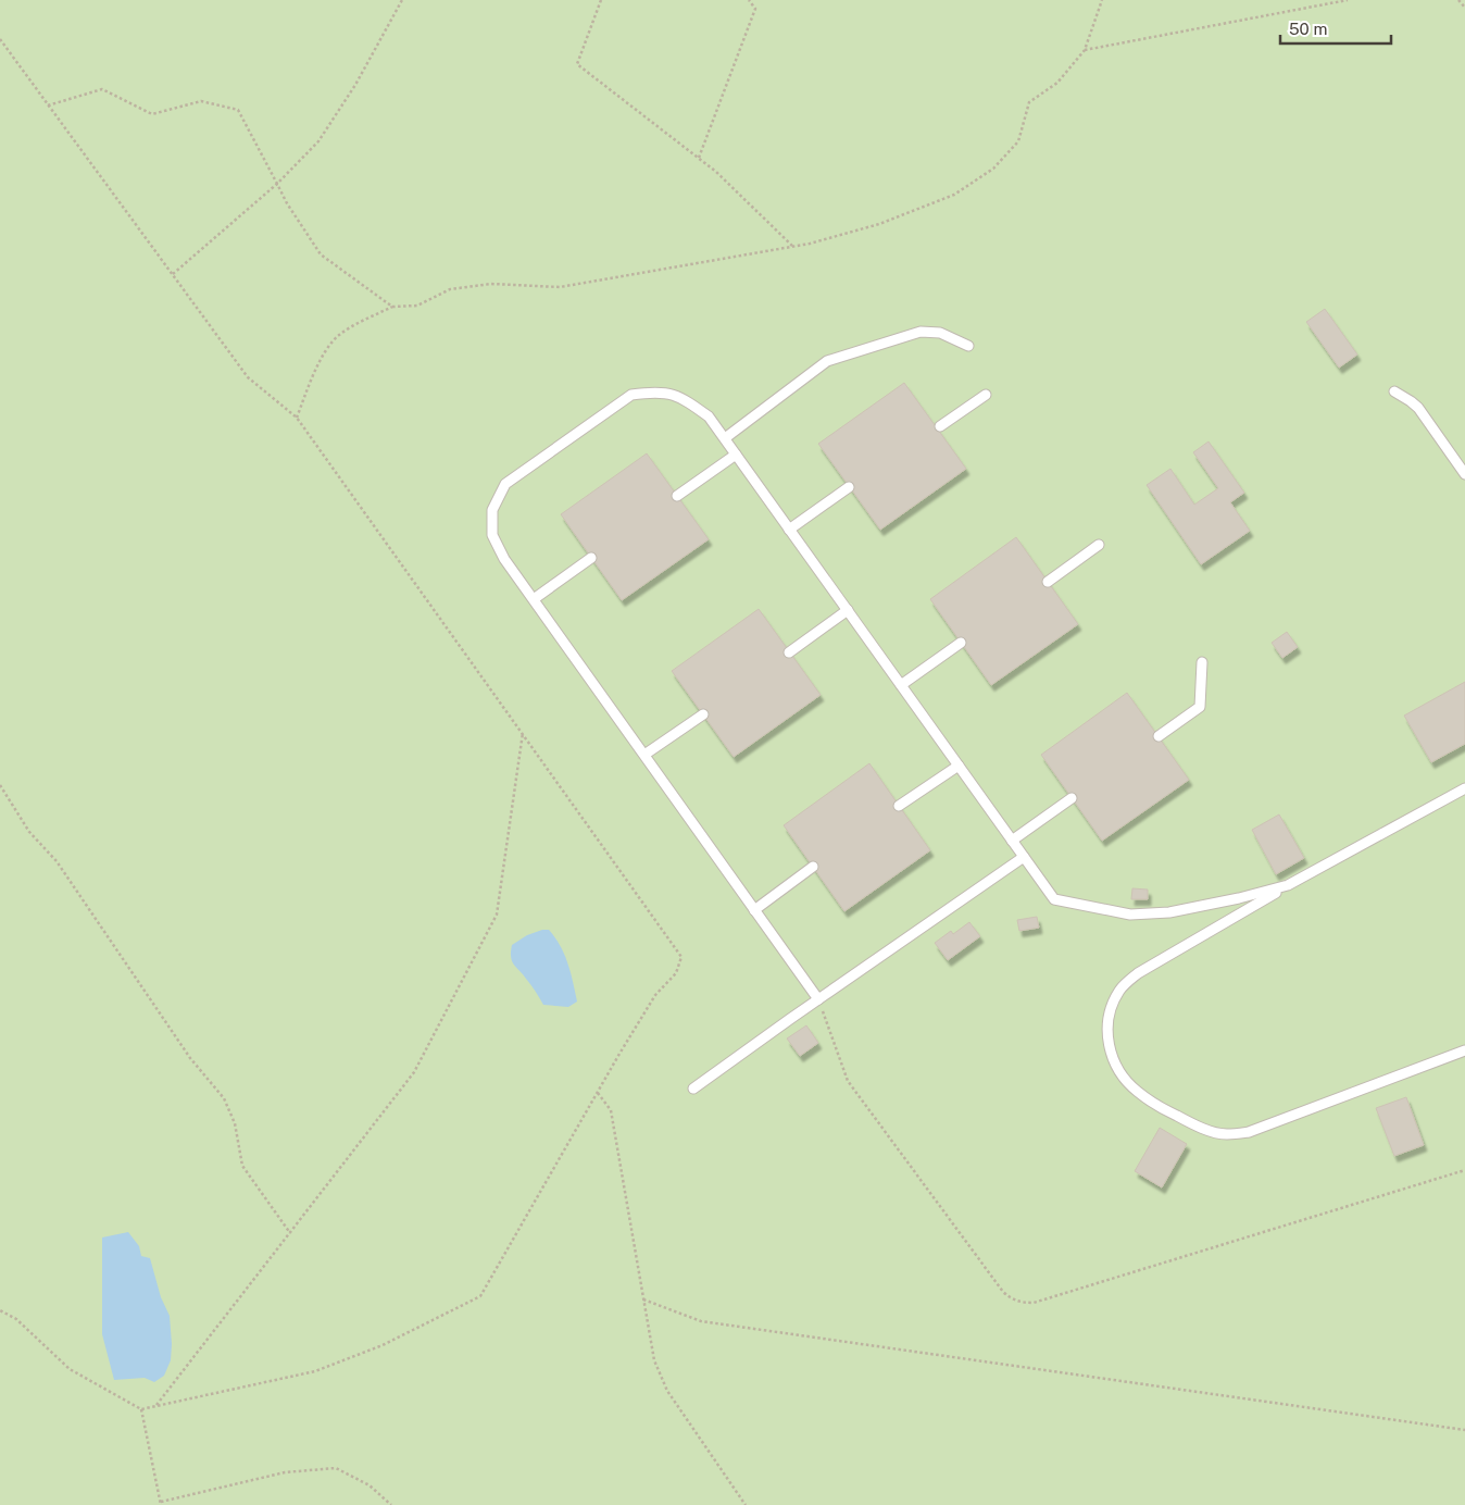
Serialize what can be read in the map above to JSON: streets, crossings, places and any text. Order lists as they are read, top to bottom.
{
  "scale_bar": "50 m"
}
